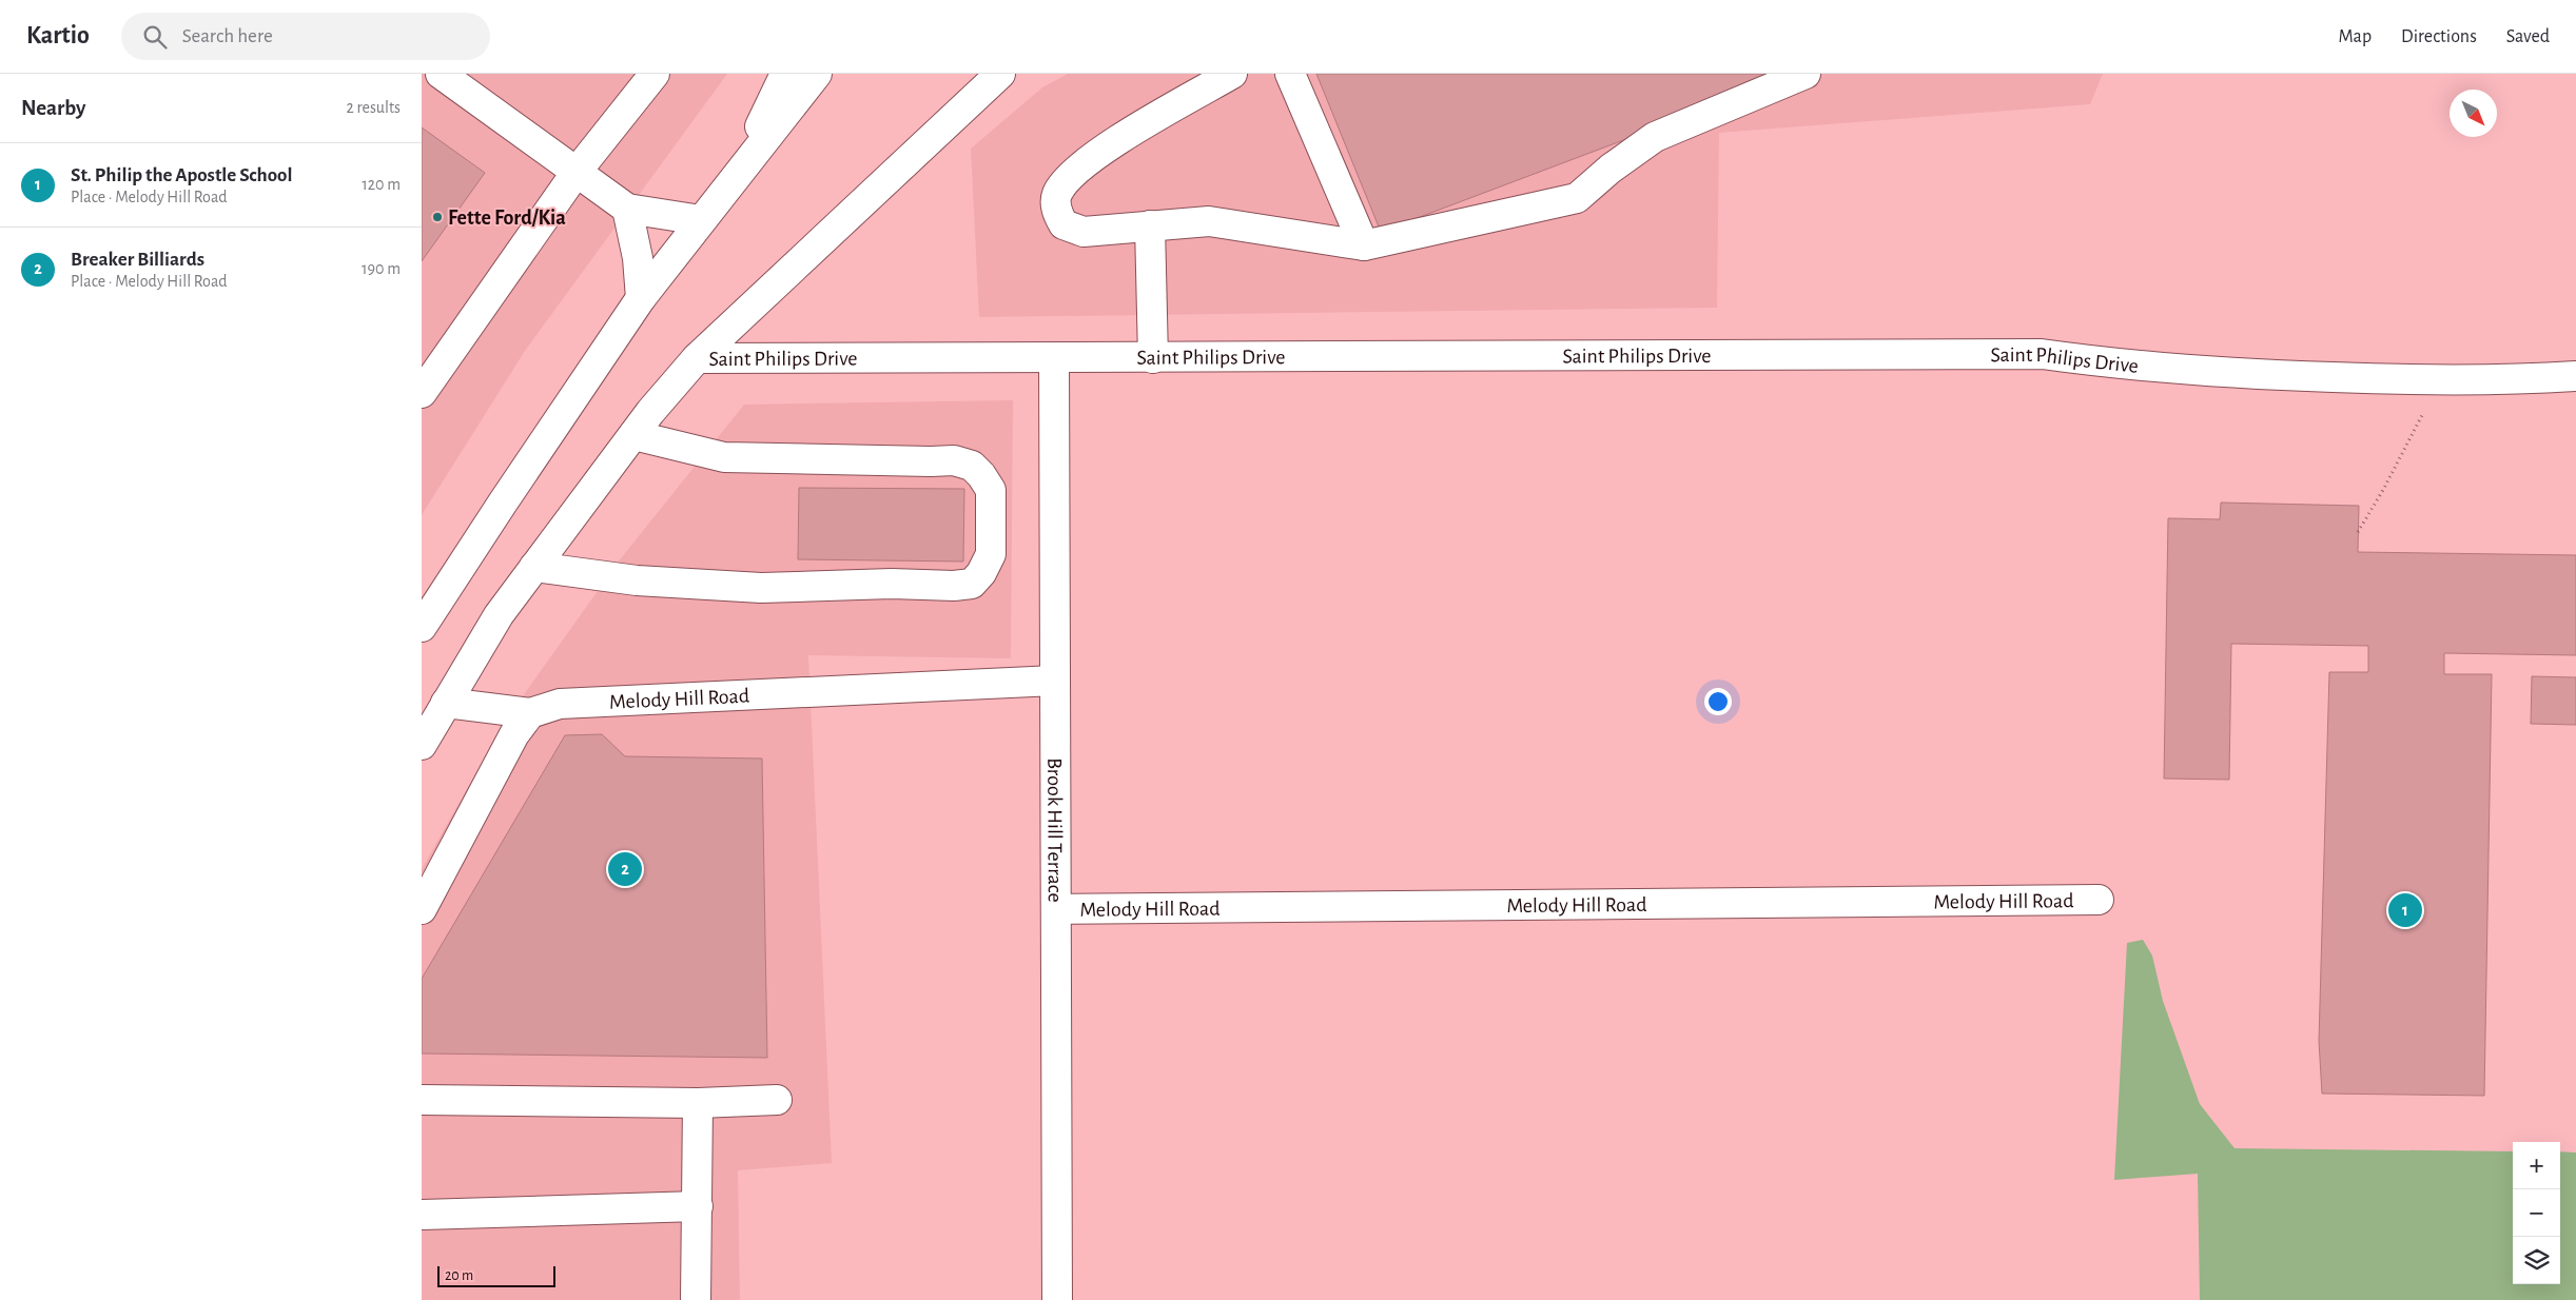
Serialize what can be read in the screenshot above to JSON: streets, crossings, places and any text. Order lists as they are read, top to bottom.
{
  "streets": {
    "main road": ["Saint Philips Drive", "Melody Hill Road", "Brook Hill Terrace"]
  },
  "crossings": [
    ["Saint Philips Drive", "Brook Hill Terrace"],
    ["Melody Hill Road", "Brook Hill Terrace"]
  ],
  "places": ["Fette Ford/Kia"],
  "scale_bar": "20 m",
  "north": "bottom right",
  "page": {
    "header": "Kartio",
    "search": "Search here",
    "nav": ["Map", "Directions", "Saved"],
    "heading": ["Nearby", "2 results"],
    "list": [
      {
        "mark": "1",
        "name": "St. Philip the Apostle School",
        "note": "Place · Melody Hill Road",
        "value": "120 m"
      },
      {
        "mark": "2",
        "name": "Breaker Billiards",
        "note": "Place · Melody Hill Road",
        "value": "190 m"
      }
    ],
    "pins": ["2", "1"],
    "map_buttons": ["+", "−"],
    "scale": "20 m"
  }
}
